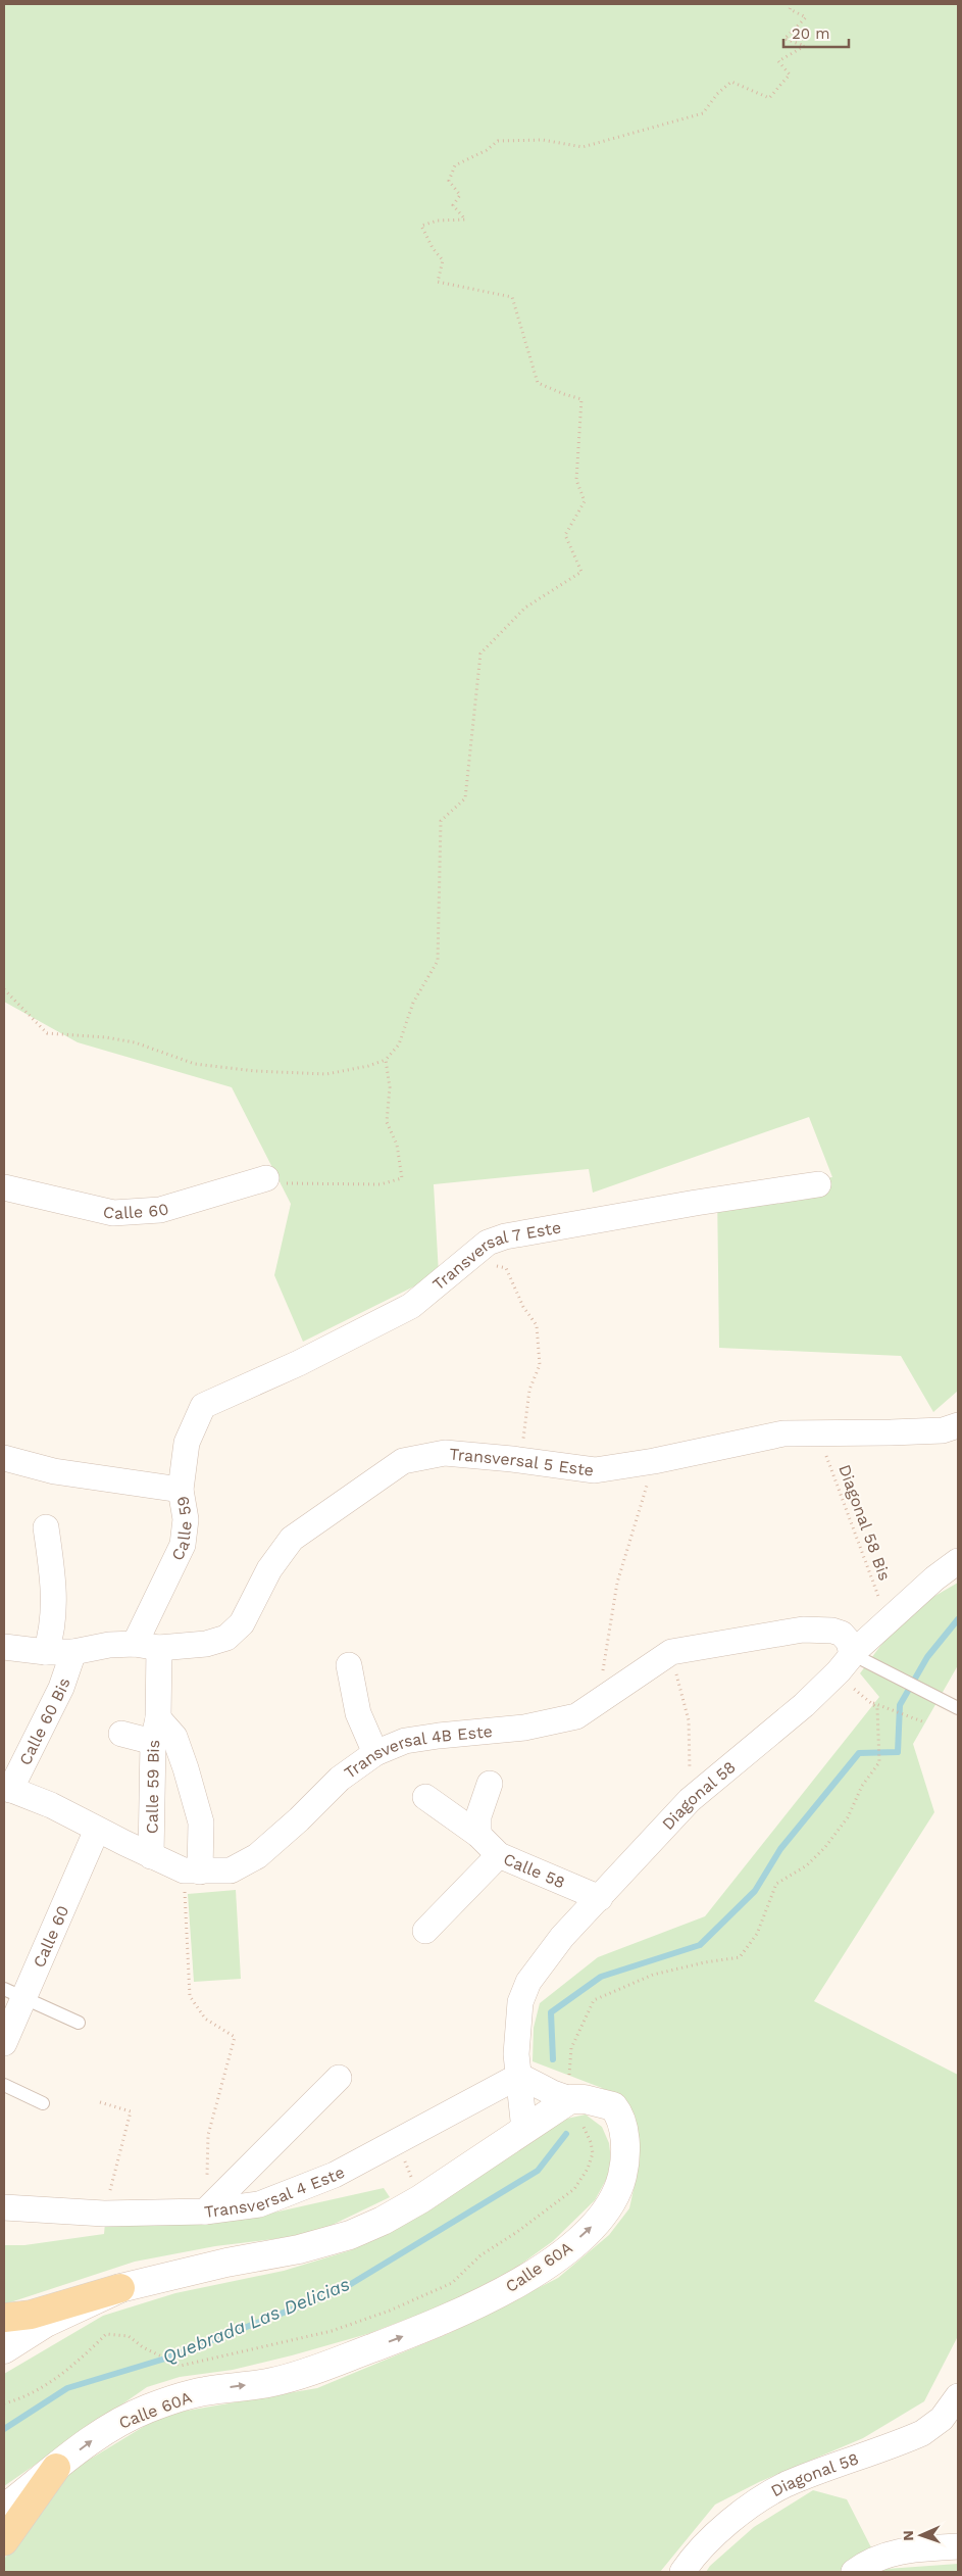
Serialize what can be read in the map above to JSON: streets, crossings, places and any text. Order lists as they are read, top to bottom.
{
  "streets": {
    "street": [
      "Calle 60",
      "Transversal 7 Este",
      "Transversal 5 Este",
      "Calle 59",
      "Calle 60 Bis",
      "Transversal 4B Este",
      "Calle 59 Bis",
      "Diagonal 58",
      "Calle 58",
      "Transversal 4 Este",
      "Calle 60A"
    ],
    "path": ["Diagonal 58 Bis"]
  },
  "crossings": [
    ["Calle 60", "Transversal 4B Este"],
    ["Transversal 7 Este", "Calle 59"],
    ["Transversal 5 Este", "Diagonal 58 Bis"],
    ["Diagonal 58 Bis", "Diagonal 58"],
    ["Calle 60 Bis", "Transversal 4B Este"],
    ["Transversal 4B Este", "Calle 59 Bis"],
    ["Transversal 4B Este", "Diagonal 58"],
    ["Diagonal 58", "Calle 58"],
    ["Diagonal 58", "Transversal 4 Este"]
  ],
  "water": ["Quebrada Las Delicias"],
  "scale_bar": "20 m",
  "north": "left"
}
